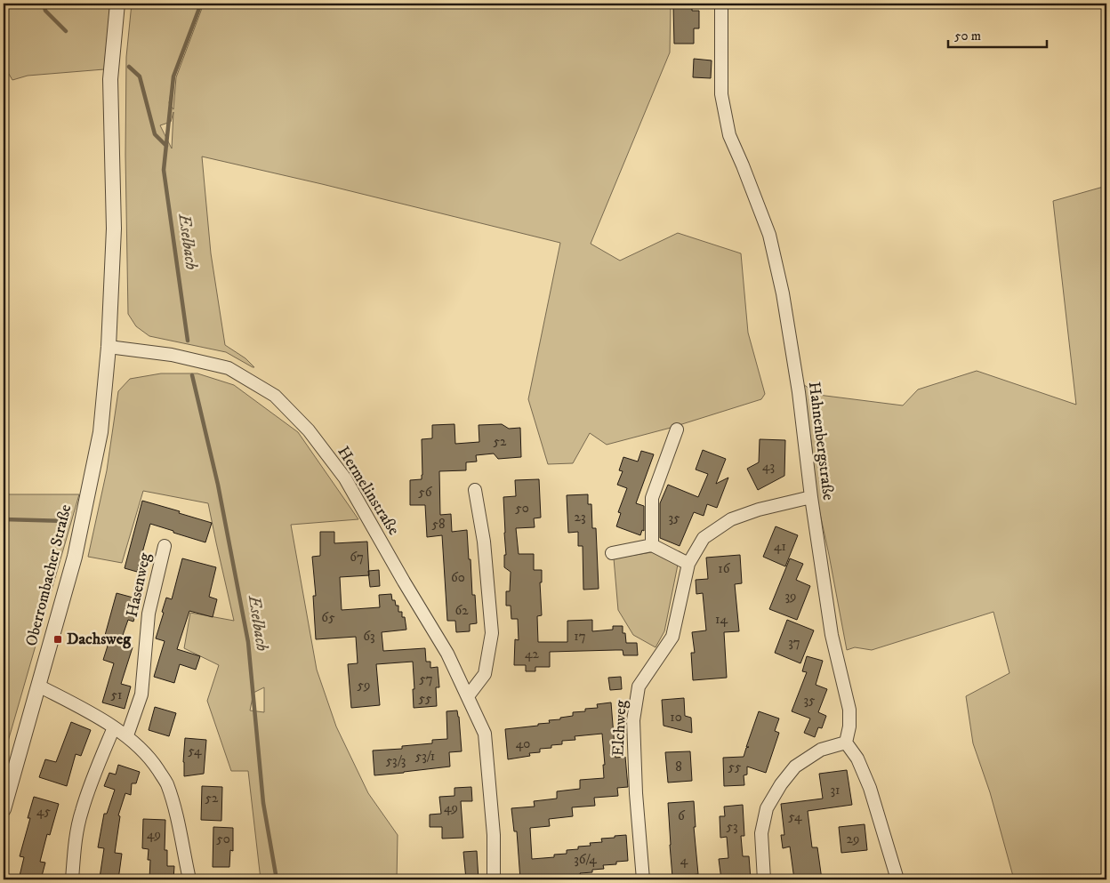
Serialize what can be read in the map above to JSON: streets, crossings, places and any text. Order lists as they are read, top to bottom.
{
  "streets": {
    "street": [
      "Hahnenbergstraße",
      "Hermelinstraße",
      "Oberrombacher Straße",
      "Hasenweg",
      "Elchweg"
    ]
  },
  "crossings": [
    ["Hahnenbergstraße", "Elchweg"],
    ["Hermelinstraße", "Oberrombacher Straße"]
  ],
  "water": ["Eselbach"],
  "places": {
    "transit": ["Dachsweg"]
  },
  "house_numbers": [
    "52",
    "43",
    "56",
    "50",
    "23",
    "35",
    "58",
    "41",
    "67",
    "16",
    "60",
    "39",
    "62",
    "65",
    "14",
    "63",
    "17",
    "37",
    "42",
    "57",
    "59",
    "51",
    "55",
    "35",
    "10",
    "40",
    "54",
    "53/1",
    "53/3",
    "8",
    "55",
    "31",
    "52",
    "49",
    "45",
    "6",
    "54",
    "53",
    "49",
    "50",
    "29",
    "36/4",
    "4"
  ],
  "scale_bar": "50 m"
}
